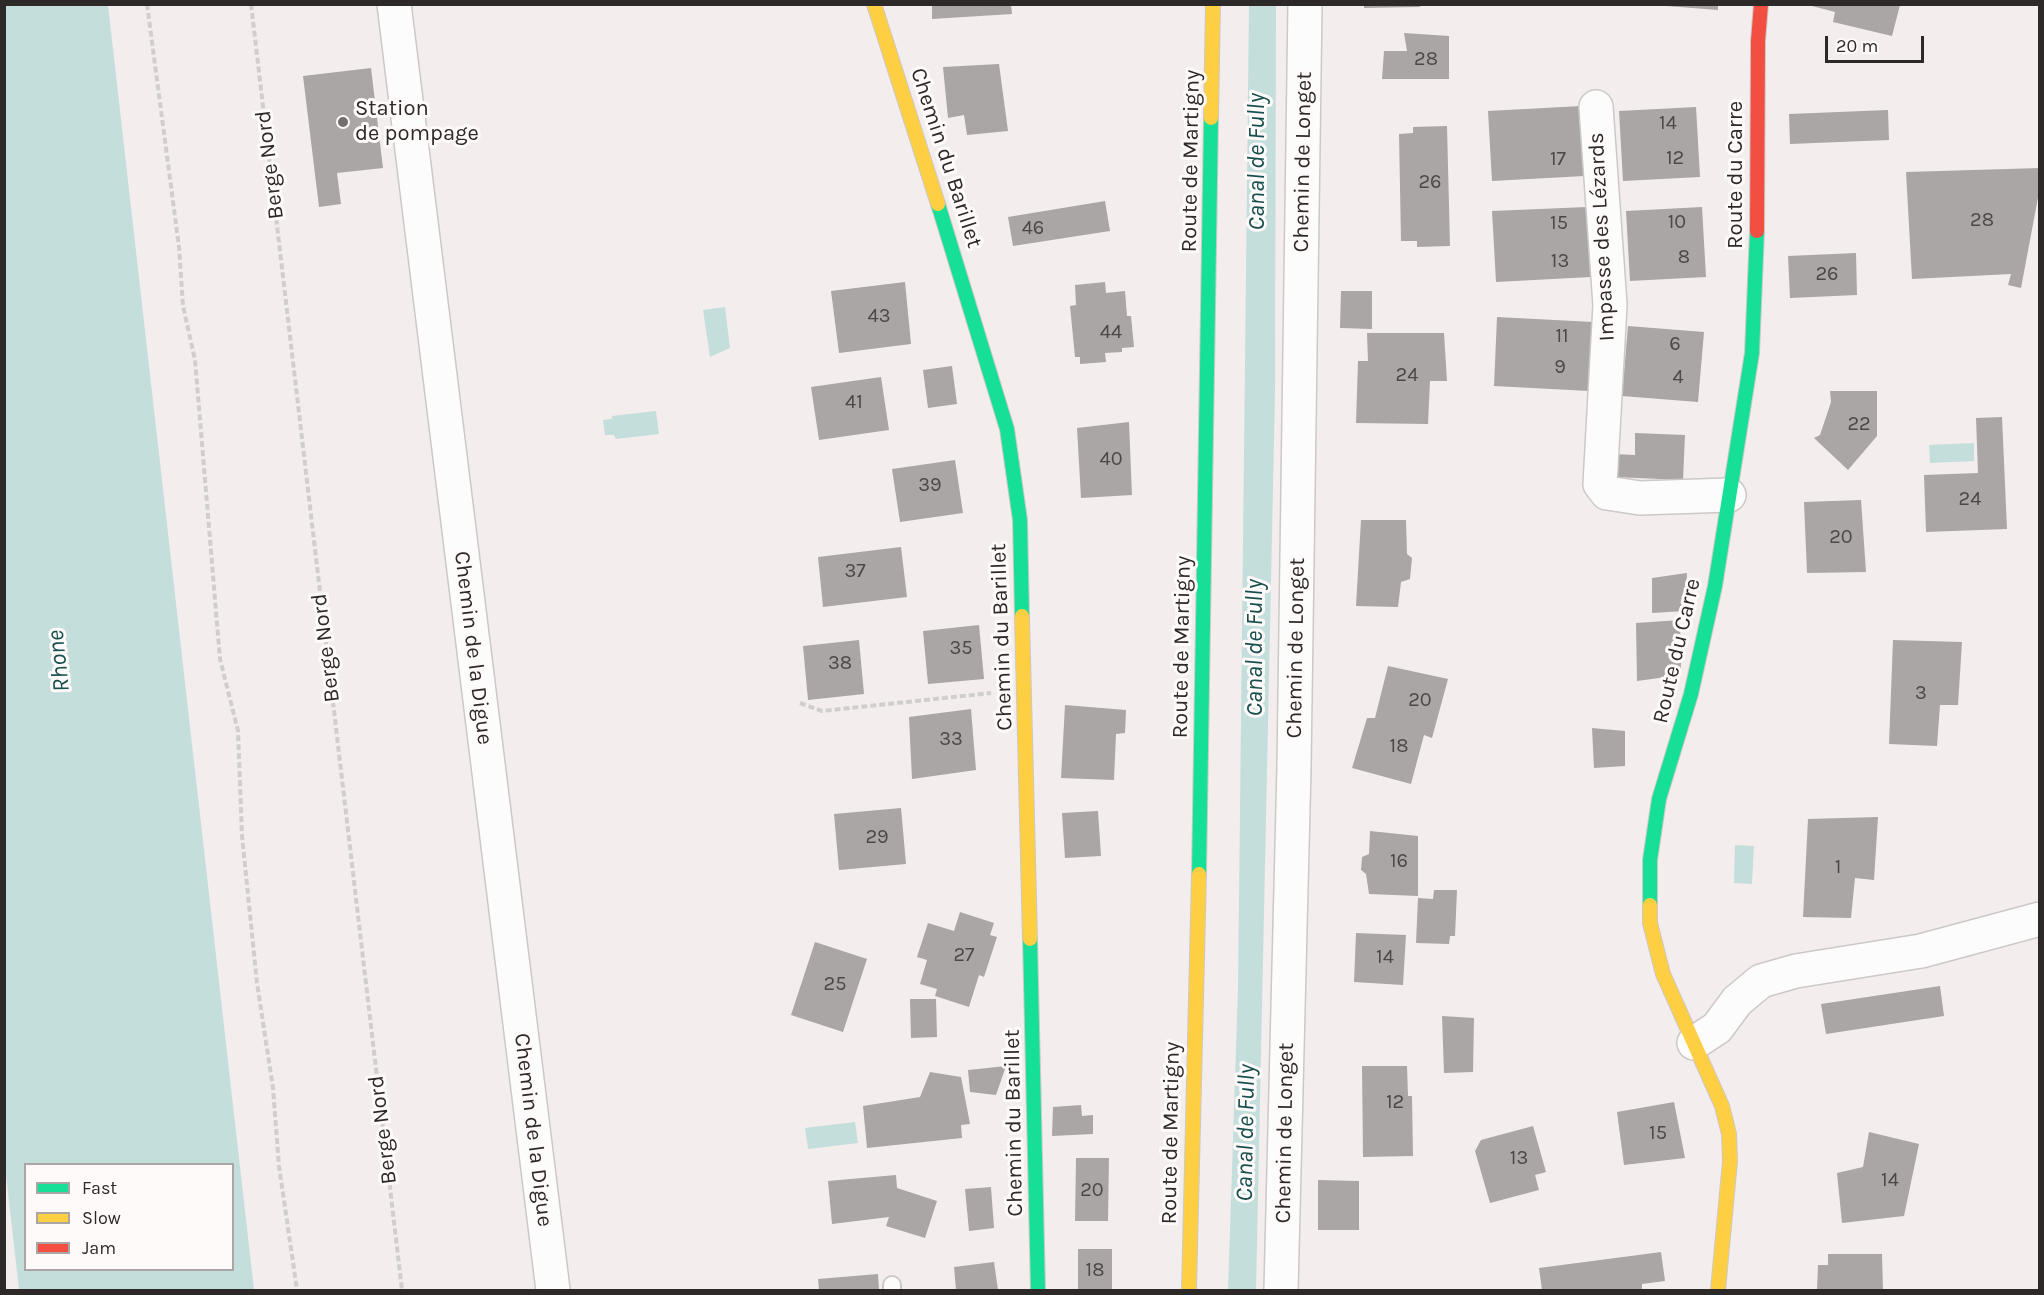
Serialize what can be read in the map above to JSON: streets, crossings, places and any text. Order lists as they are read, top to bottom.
{
  "streets": {
    "street": [
      "Chemin du Barillet",
      "Route de Martigny",
      "Chemin de Longet",
      "Route du Carre",
      "Impasse des Lézards",
      "Chemin de la Digue"
    ],
    "path": ["Berge Nord"]
  },
  "crossings": [
    ["Route du Carre", "Impasse des Lézards"]
  ],
  "water": ["Canal de Fully", "Rhone"],
  "places": ["Station de pompage"],
  "house_numbers": [
    "28",
    "14",
    "12",
    "17",
    "26",
    "28",
    "10",
    "15",
    "46",
    "8",
    "13",
    "26",
    "43",
    "44",
    "11",
    "6",
    "9",
    "24",
    "4",
    "41",
    "22",
    "40",
    "39",
    "24",
    "20",
    "37",
    "35",
    "38",
    "3",
    "20",
    "33",
    "18",
    "29",
    "16",
    "1",
    "27",
    "14",
    "25",
    "12",
    "15",
    "13",
    "14",
    "20",
    "18"
  ],
  "legend": ["Fast", "Slow", "Jam"],
  "scale_bar": "20 m"
}
